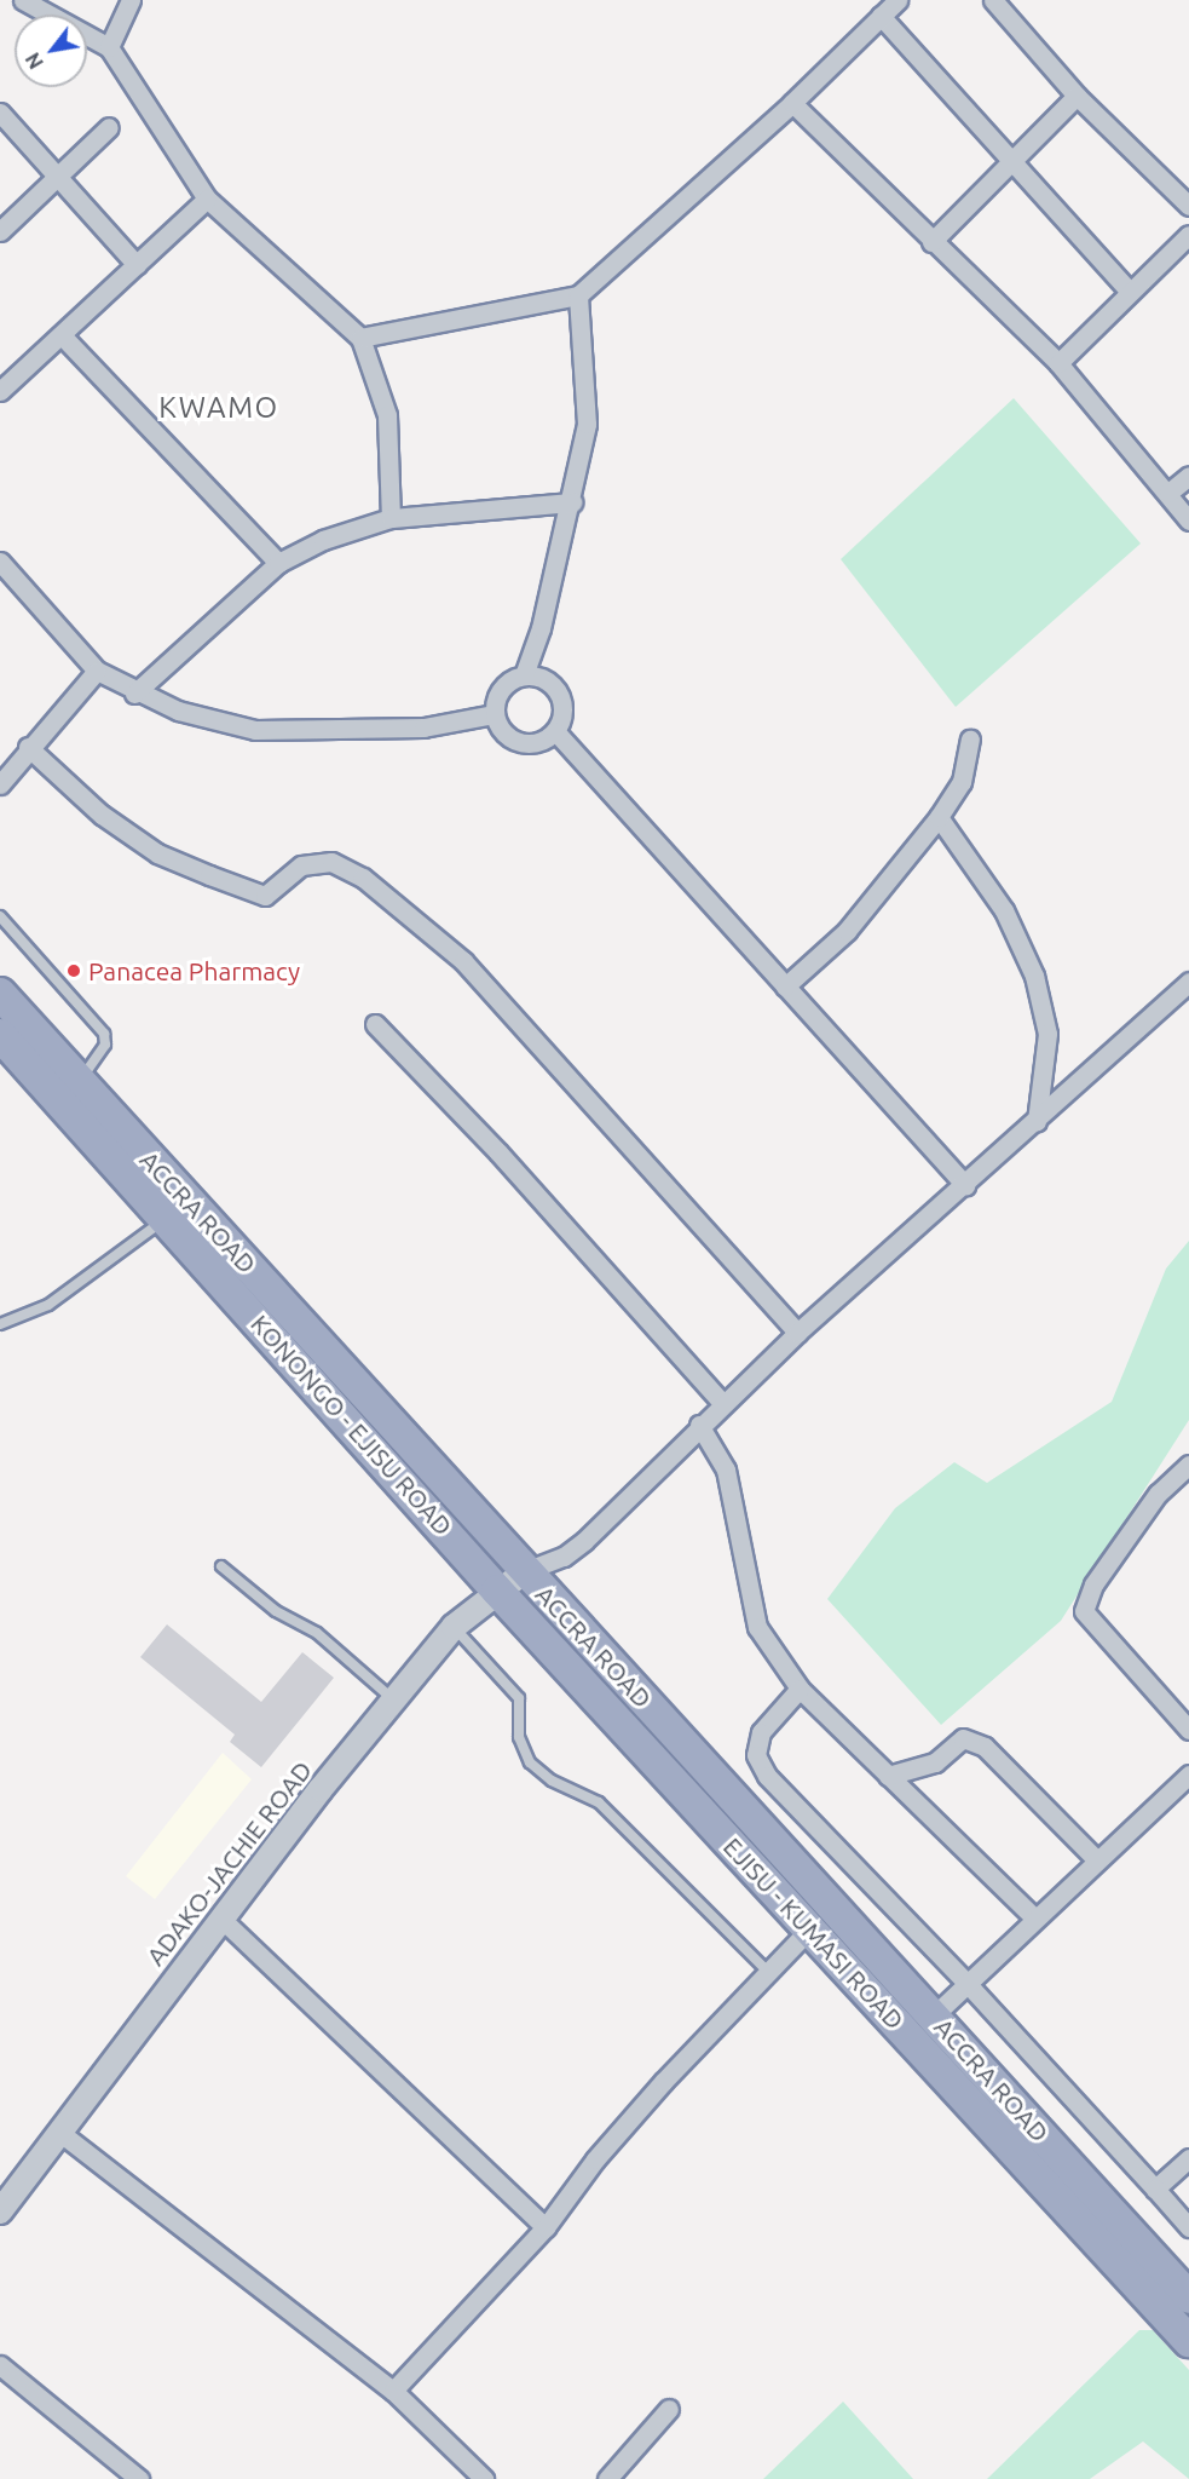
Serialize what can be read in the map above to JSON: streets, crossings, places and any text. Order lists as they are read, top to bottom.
{
  "streets": {
    "highway": ["ACCRA ROAD", "KONONGO - EJISU ROAD", "EJISU - KUMASI ROAD"],
    "street": ["ADAKO-JACHIE ROAD"]
  },
  "crossings": [
    ["ACCRA ROAD", "ADAKO-JACHIE ROAD"],
    ["KONONGO - EJISU ROAD", "ADAKO-JACHIE ROAD"],
    ["KONONGO - EJISU ROAD", "EJISU - KUMASI ROAD"],
    ["ADAKO-JACHIE ROAD", "EJISU - KUMASI ROAD"]
  ],
  "districts": ["KWAMO"],
  "places": ["Panacea Pharmacy"],
  "north": "bottom left"
}
